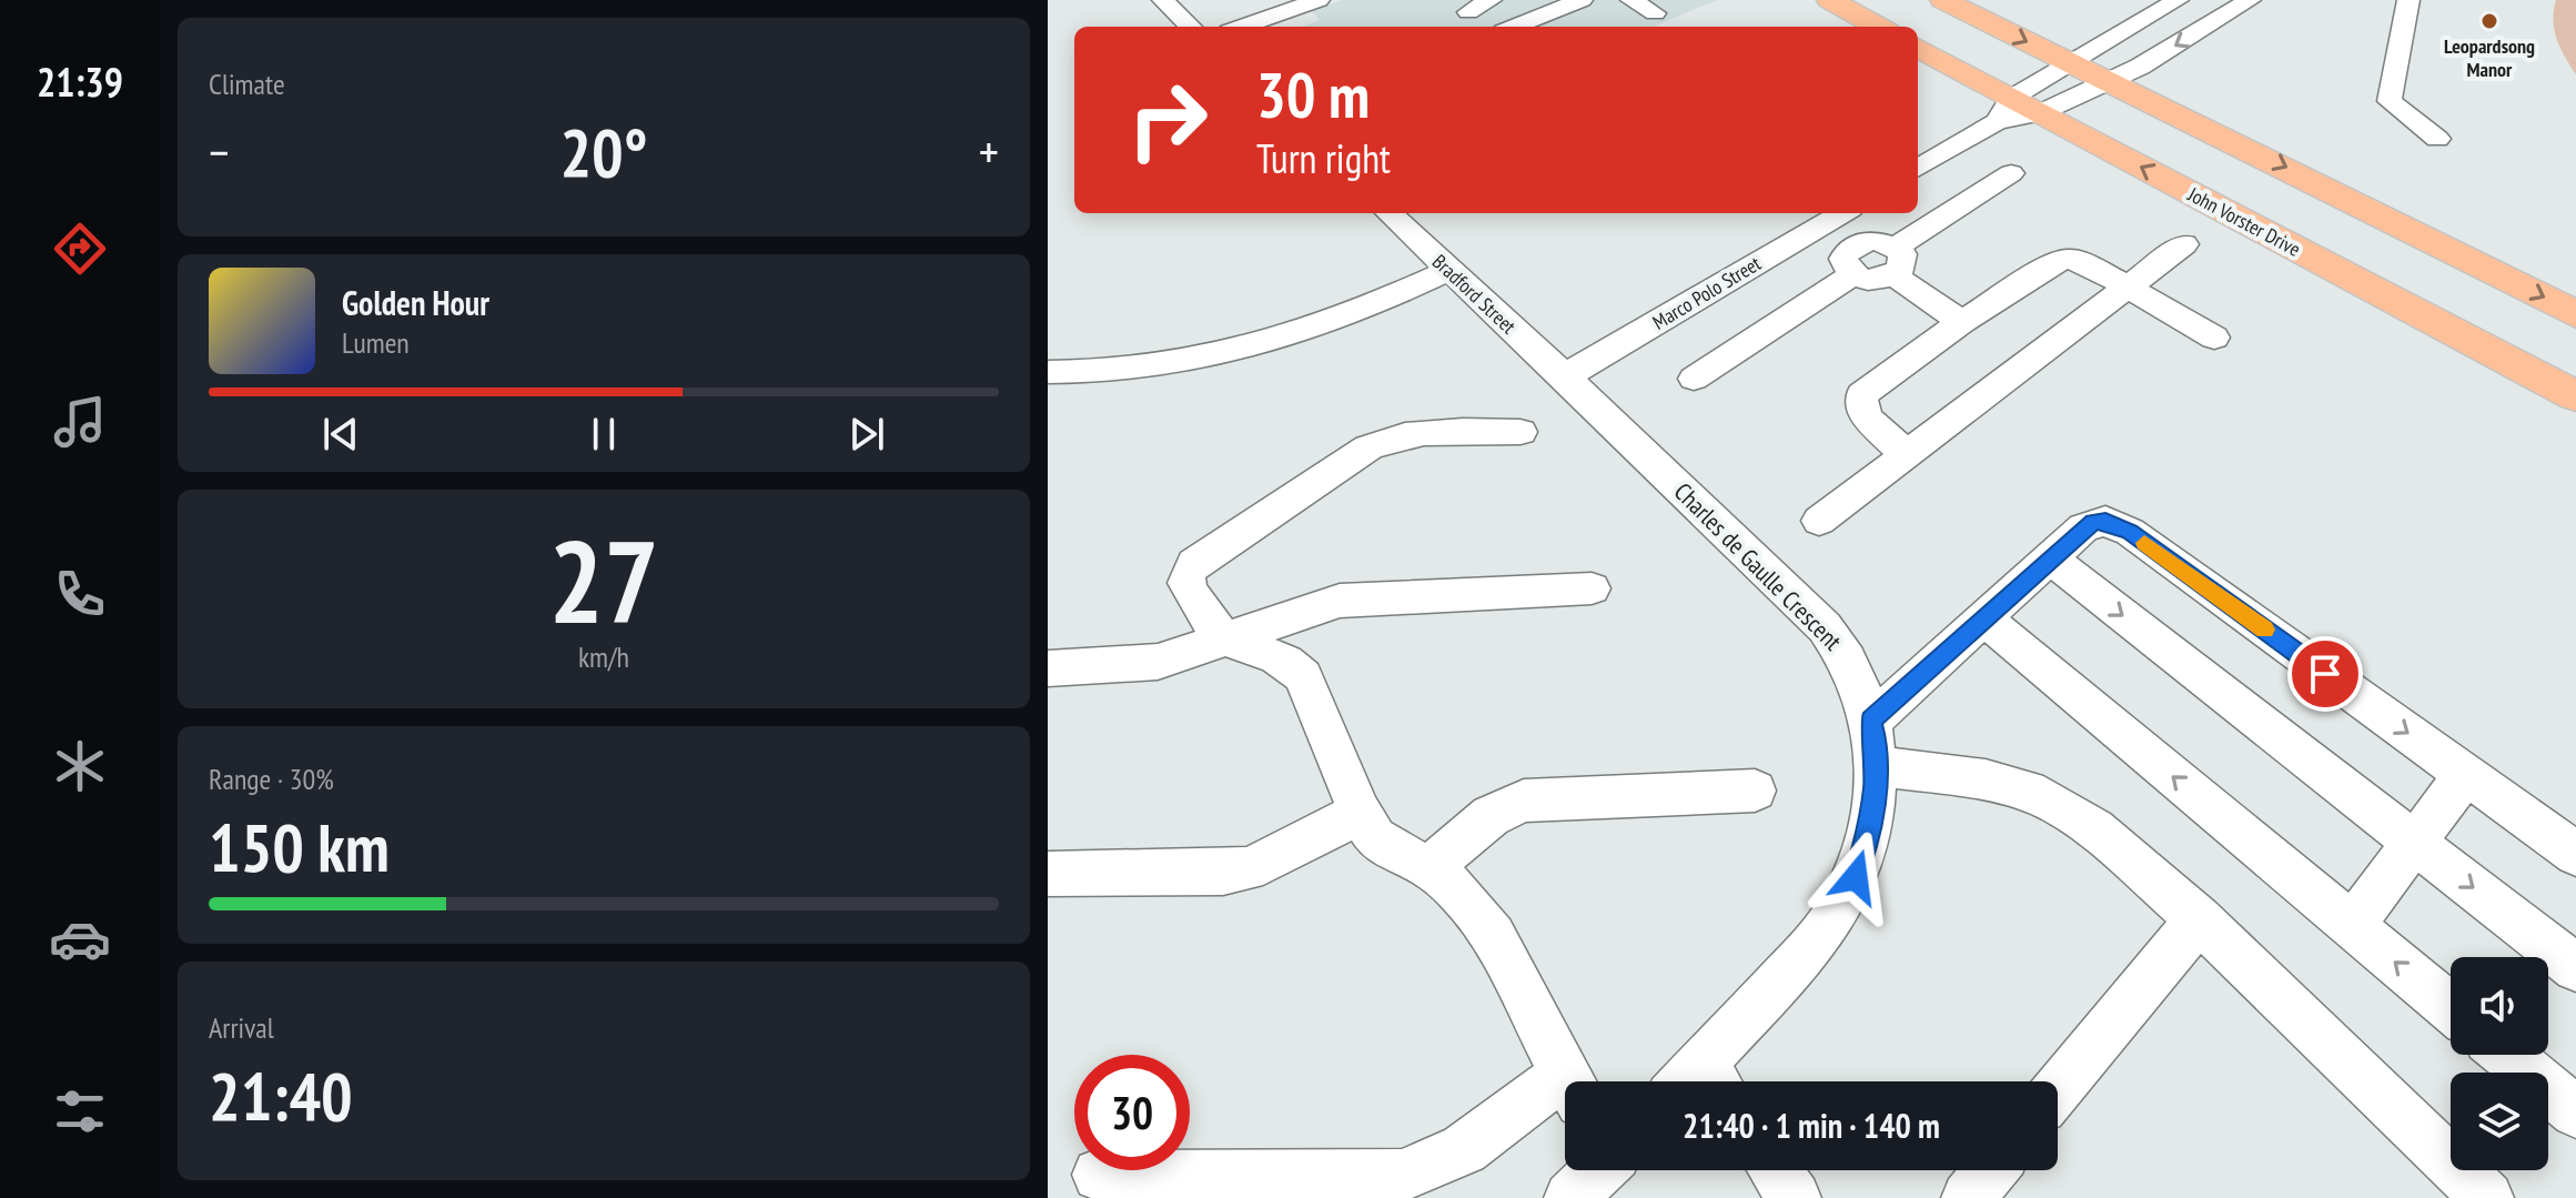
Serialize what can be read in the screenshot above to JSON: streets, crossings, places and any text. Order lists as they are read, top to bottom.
{
  "streets": {
    "main road": ["John Vorster Drive"],
    "street": ["Marco Polo Street", "Bradford Street", "Charles de Gaulle Crescent"]
  },
  "crossings": [
    ["Marco Polo Street", "Bradford Street"],
    ["Marco Polo Street", "Charles de Gaulle Crescent"],
    ["Bradford Street", "Charles de Gaulle Crescent"]
  ],
  "places": ["Leopardsong Manor"],
  "page": {
    "tabs": "21:39",
    "tile": [
      "Climate",
      ["27", "km/h"],
      ["Range · 30%", "150 km"],
      ["Arrival", "21:40"]
    ],
    "turn": ["30 m", "Turn right"],
    "heat": ["−", "20°", "+"],
    "song": ["Golden Hour", "Lumen"],
    "limit": "30",
    "trip": "21:40 · 1 min · 140 m"
  }
}
